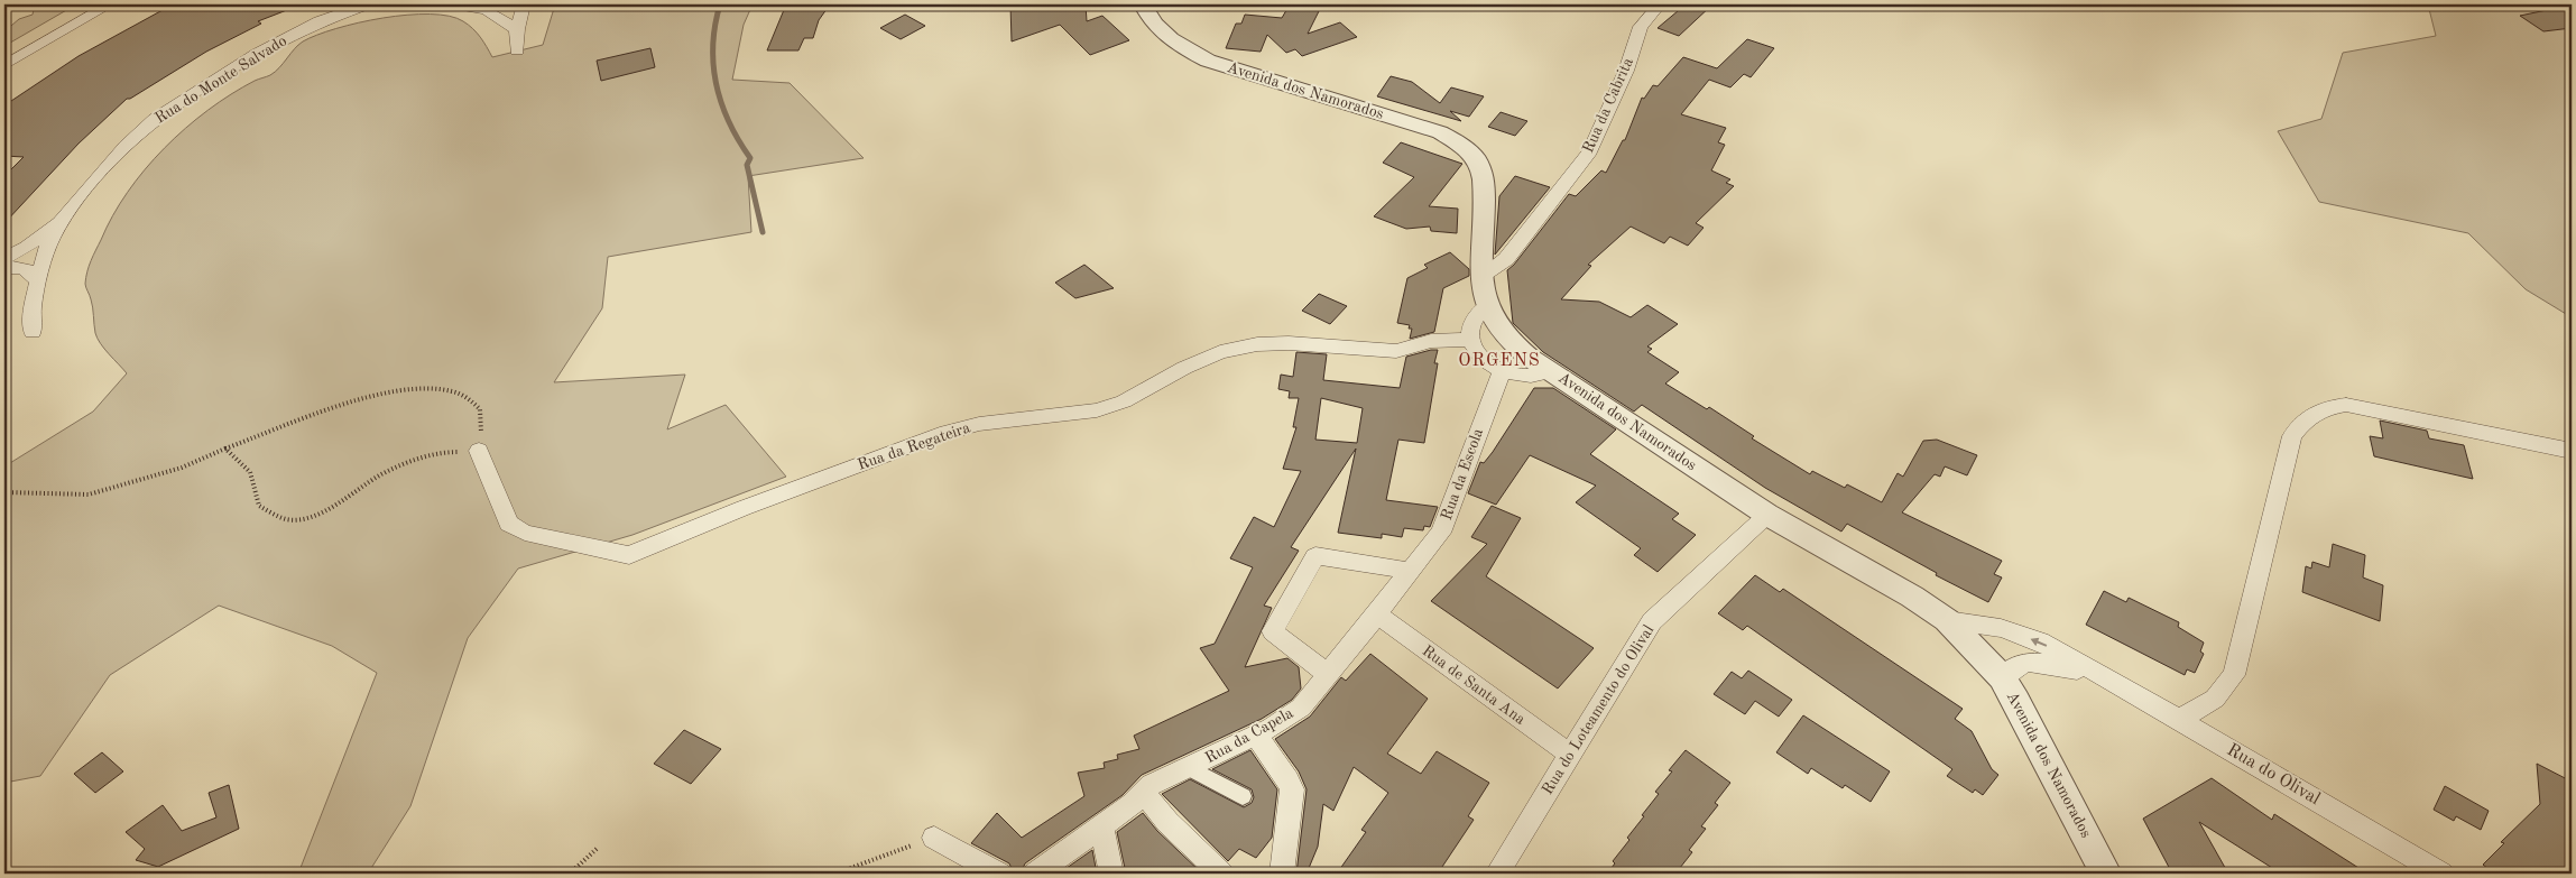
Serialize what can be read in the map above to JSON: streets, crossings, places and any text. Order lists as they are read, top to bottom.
{
  "streets": {
    "street": [
      "Rua do Monte Salvado",
      "Avenida dos Namorados",
      "Rua da Cabrita",
      "Rua da Regateira",
      "Rua da Escola",
      "Rua de Santa Ana",
      "Rua do Loteamento do Olival",
      "Rua da Capela",
      "Rua do Olival"
    ]
  },
  "crossings": [
    ["Avenida dos Namorados", "Rua da Cabrita"],
    ["Avenida dos Namorados", "Rua do Loteamento do Olival"],
    ["Avenida dos Namorados", "Rua do Olival"],
    ["Rua da Escola", "Rua de Santa Ana"],
    ["Rua da Escola", "Rua da Capela"],
    ["Rua de Santa Ana", "Rua do Loteamento do Olival"],
    ["Rua de Santa Ana", "Rua da Capela"]
  ],
  "districts": ["ORGENS"]
}
